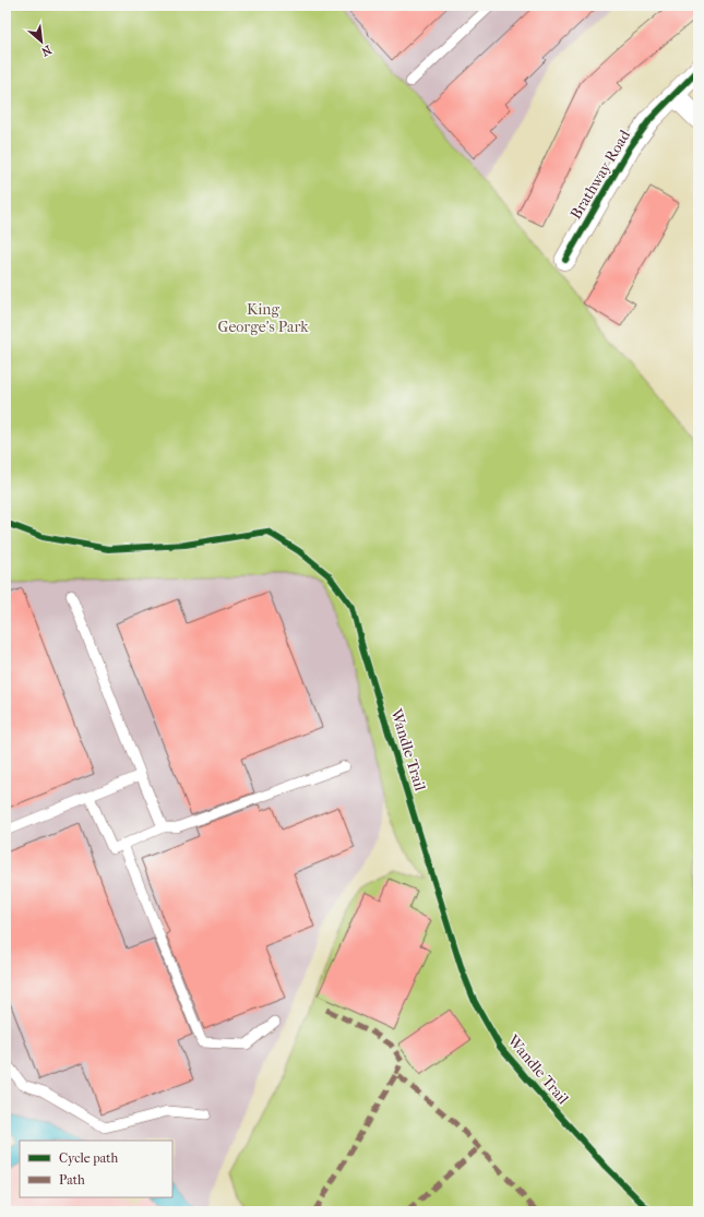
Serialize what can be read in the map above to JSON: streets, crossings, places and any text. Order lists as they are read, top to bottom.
{
  "streets": {
    "street": ["Brathway Road"],
    "cycle path": ["Wandle Trail"]
  },
  "parks": ["King George's Park"],
  "legend": ["Cycle path", "Path"],
  "north": "bottom right"
}
